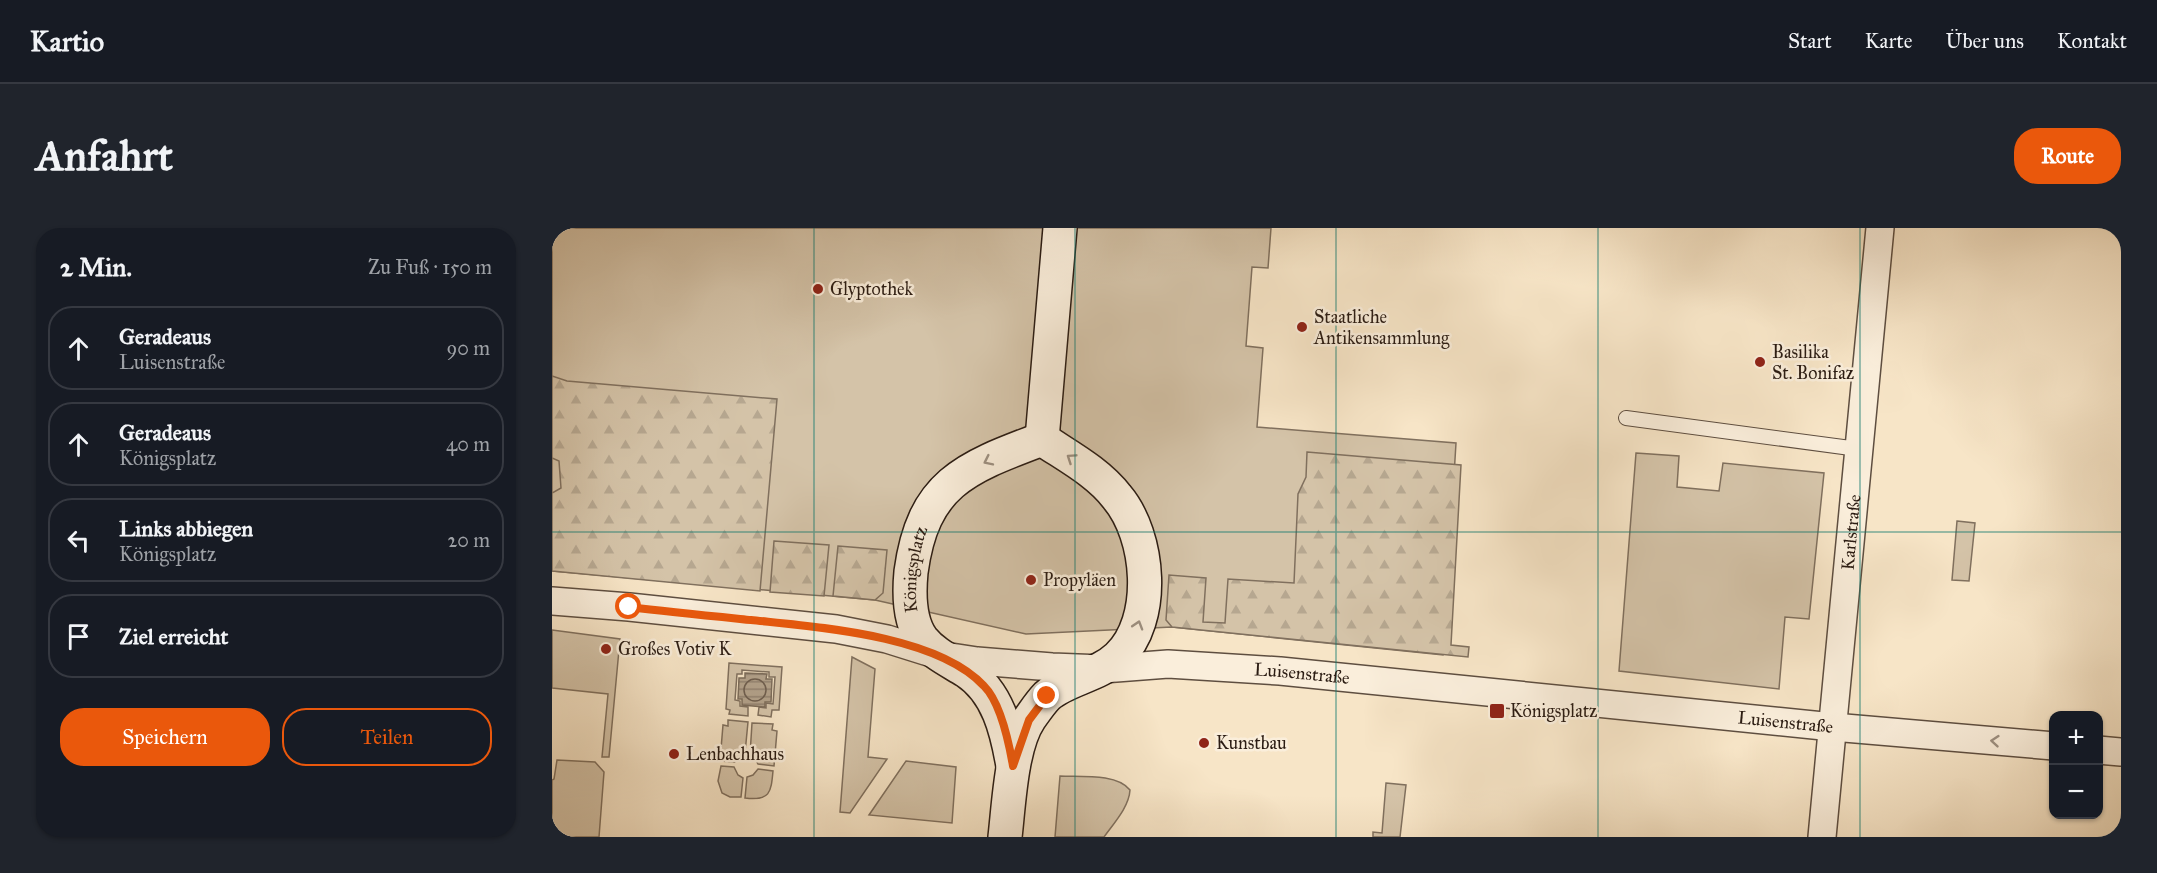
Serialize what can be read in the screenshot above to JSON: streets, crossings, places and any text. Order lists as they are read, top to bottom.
{
  "streets": {
    "main road": ["Königsplatz"],
    "street": ["Karlstraße", "Luisenstraße"]
  },
  "crossings": [
    ["Karlstraße", "Luisenstraße"],
    ["Königsplatz", "Luisenstraße"]
  ],
  "one_way": ["Königsplatz"],
  "places": {
    "other": [
      "Glyptothek",
      "Staatliche Antikensammlung",
      "Basilika St. Bonifaz",
      "Propyläen",
      "Großes Votiv K",
      "Kunstbau",
      "Lenbachhaus"
    ],
    "transit": ["Königsplatz"]
  },
  "page": {
    "header": "Kartio",
    "nav": [
      "Start",
      "Karte",
      "Über uns",
      "Kontakt"
    ],
    "buttons": [
      "Route",
      ["Speichern", "Teilen"]
    ],
    "title": "Anfahrt",
    "heading": ["2 Min.", "Zu Fuß · 150 m"],
    "list": [
      ["Geradeaus", "Luisenstraße", "90 m"],
      ["Geradeaus", "Königsplatz", "40 m"],
      ["Links abbiegen", "Königsplatz", "20 m"],
      "Ziel erreicht"
    ],
    "map_buttons": ["+", "−"]
  }
}
